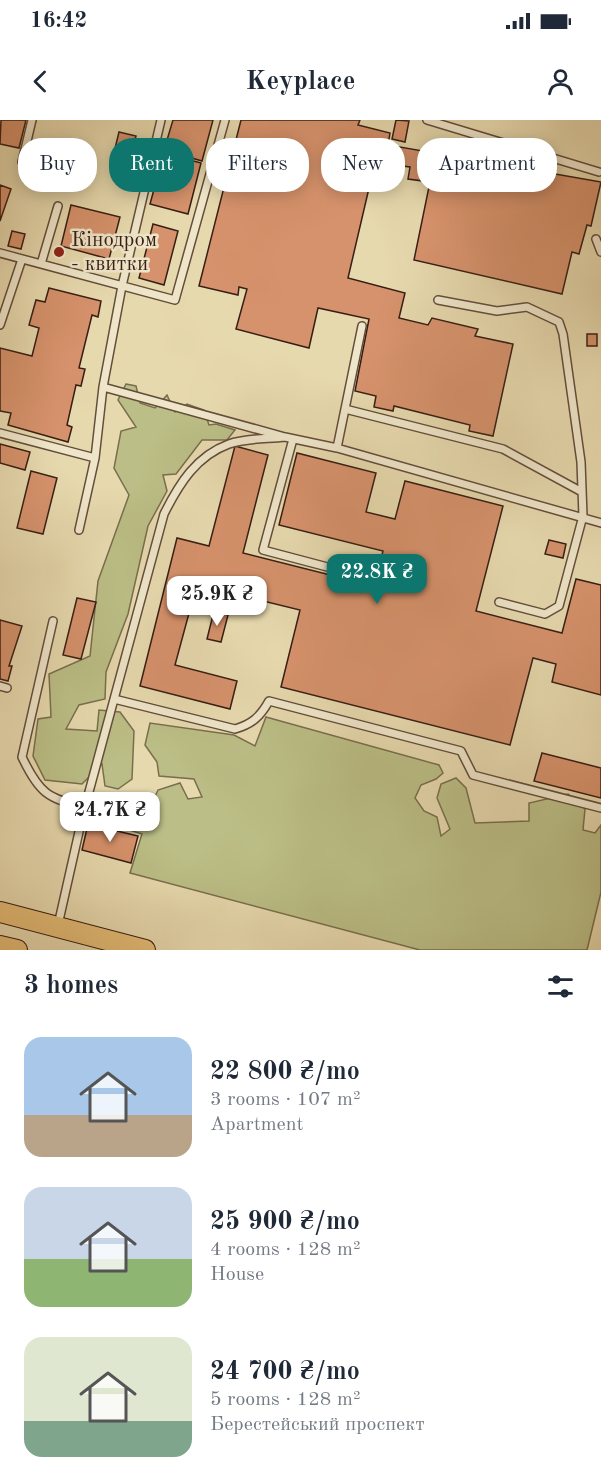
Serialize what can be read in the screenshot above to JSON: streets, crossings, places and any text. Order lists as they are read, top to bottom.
{
  "places": ["Кінодром - квитки"],
  "page": {
    "status": "16:42",
    "header": "Keyplace",
    "chip": [
      "Buy",
      "Rent",
      "Filters",
      "New",
      "Apartment"
    ],
    "price": ["22.8K ₴", "25.9K ₴", "24.7K ₴"],
    "heading": "3 homes",
    "list": [
      {
        "name": "22 800 ₴/mo",
        "note": "3 rooms · 107 m² · Apartment"
      },
      {
        "name": "25 900 ₴/mo",
        "note": "4 rooms · 128 m² · House"
      },
      {
        "name": "24 700 ₴/mo",
        "note": "5 rooms · 128 m² · Берестейський проспект"
      }
    ]
  }
}
